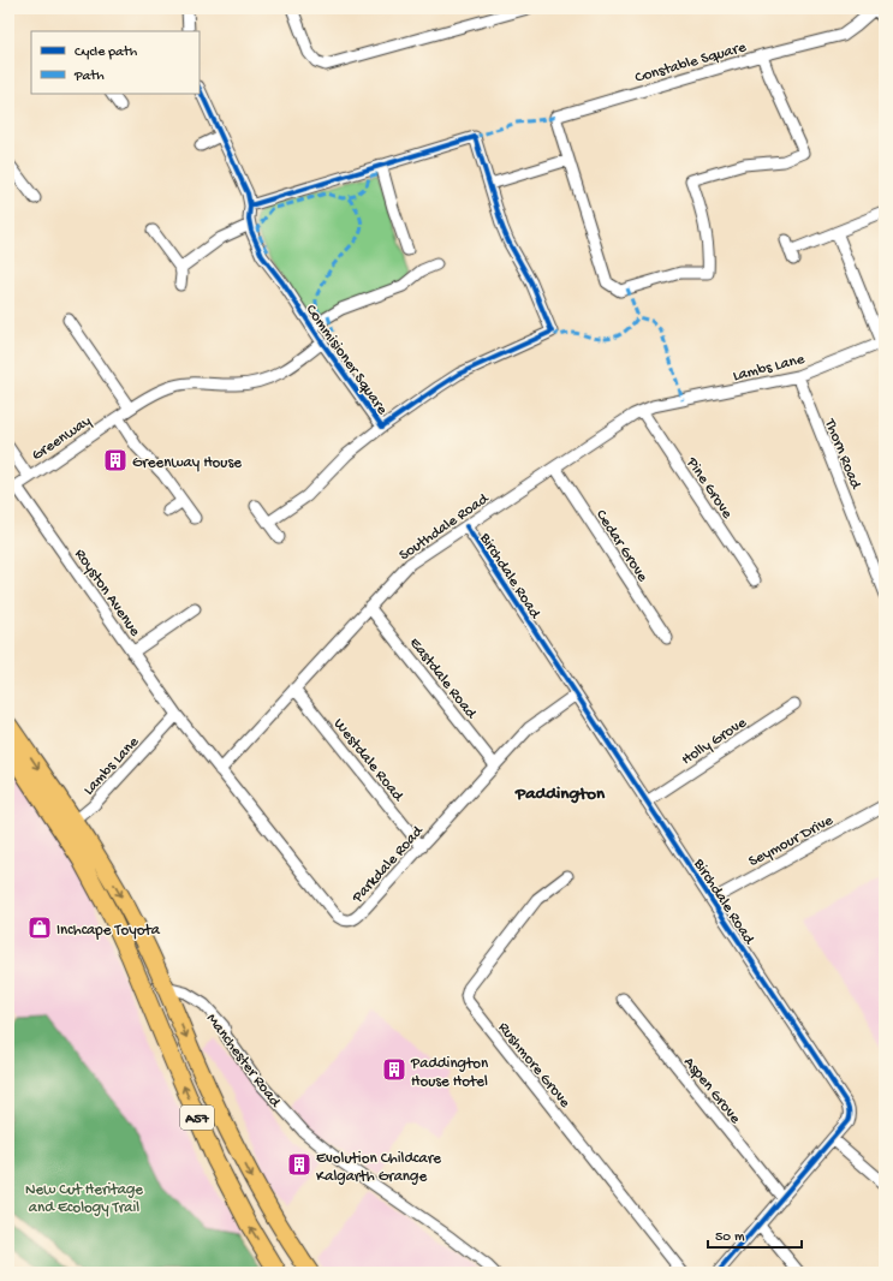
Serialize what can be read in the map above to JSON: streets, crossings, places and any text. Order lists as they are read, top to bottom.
{
  "streets": {
    "main road": ["A57"],
    "street": [
      "Constable Square",
      "Commisioner Square",
      "Lambs Lane",
      "Greenway",
      "Thorn Road",
      "Pine Grove",
      "Southdale Road",
      "Cedar Grove",
      "Birchdale Road",
      "Royston Avenue",
      "Eastdale Road",
      "Holly Grove",
      "Westdale Road",
      "Seymour Drive",
      "Parkdale Road",
      "Manchester Road",
      "Rushmore Grove",
      "Aspen Grove"
    ]
  },
  "crossings": [
    ["Commisioner Square", "Greenway"],
    ["Lambs Lane", "Thorn Road"],
    ["Lambs Lane", "Southdale Road"],
    ["Lambs Lane", "Royston Avenue"],
    ["Lambs Lane", "Parkdale Road"],
    ["Lambs Lane", "A57"],
    ["Greenway", "Royston Avenue"],
    ["Pine Grove", "Southdale Road"],
    ["Southdale Road", "Cedar Grove"],
    ["Southdale Road", "Birchdale Road"],
    ["Southdale Road", "Eastdale Road"],
    ["Southdale Road", "Westdale Road"],
    ["Southdale Road", "Parkdale Road"],
    ["Birchdale Road", "Holly Grove"],
    ["Birchdale Road", "Seymour Drive"],
    ["Birchdale Road", "Parkdale Road"],
    ["Birchdale Road", "Aspen Grove"],
    ["Royston Avenue", "Parkdale Road"],
    ["Eastdale Road", "Parkdale Road"],
    ["Westdale Road", "Parkdale Road"],
    ["Manchester Road", "A57"]
  ],
  "districts": ["Paddington"],
  "parks": ["New Cut Heritage and Ecology Trail"],
  "places": {
    "building": ["Greenway House", "Paddington House Hotel", "Evolution Childcare Kalgarth Grange"],
    "shop": ["Inchcape Toyota"]
  },
  "legend": ["Cycle path", "Path"],
  "scale_bar": "50 m"
}
